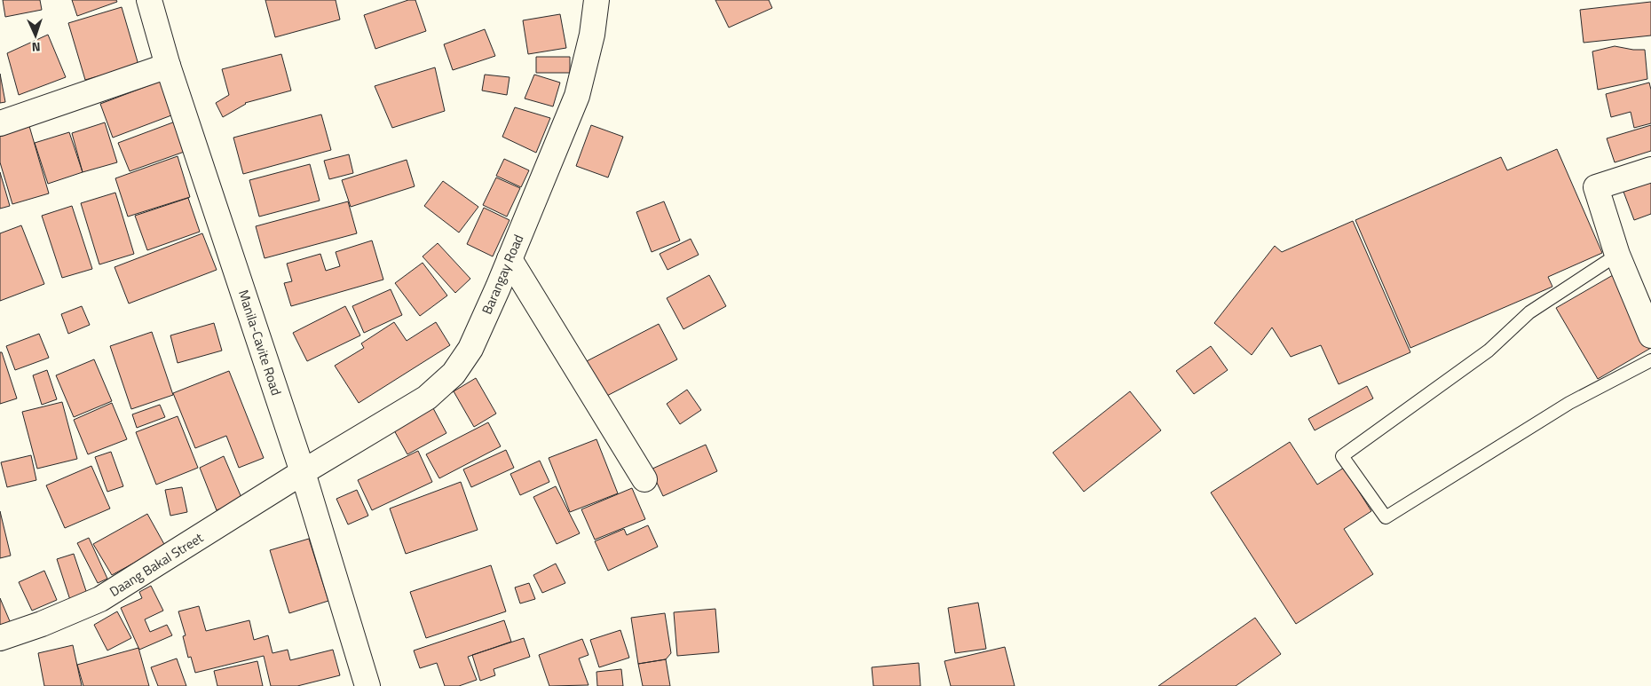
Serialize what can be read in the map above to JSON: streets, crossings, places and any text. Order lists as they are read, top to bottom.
{
  "streets": {
    "street": ["Barangay Road", "Manila-Cavite Road", "Daang Bakal Street"]
  },
  "crossings": [
    ["Barangay Road", "Manila-Cavite Road"],
    ["Barangay Road", "Daang Bakal Street"],
    ["Manila-Cavite Road", "Daang Bakal Street"]
  ],
  "north": "bottom"
}
